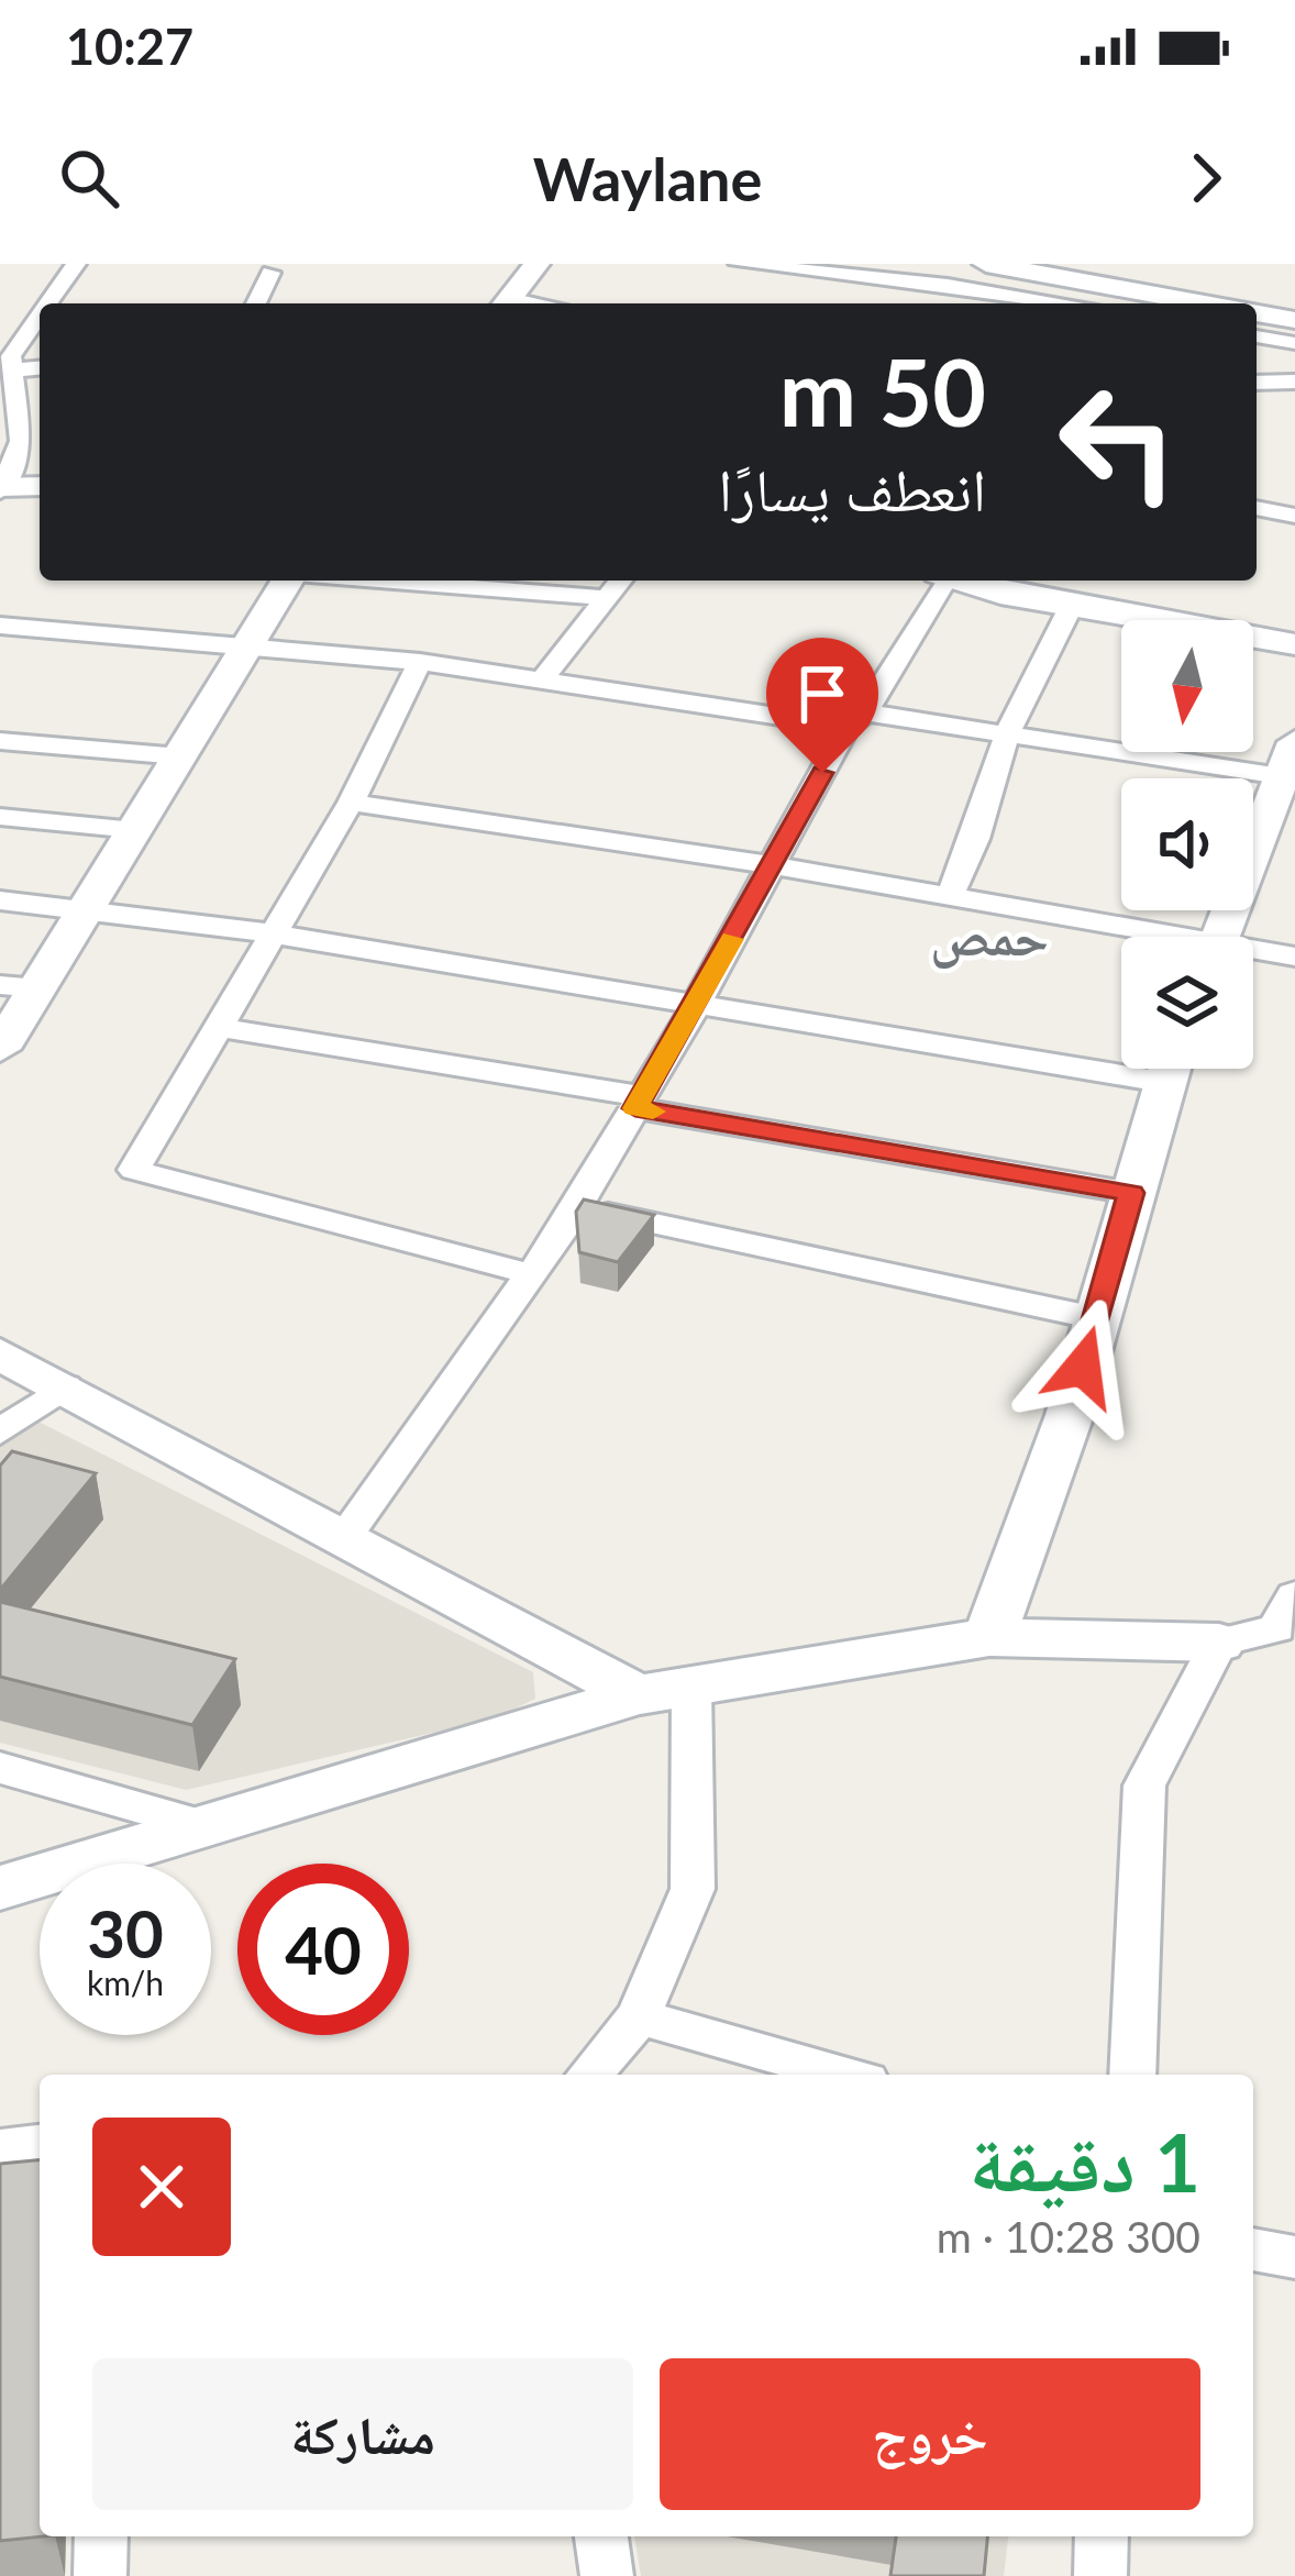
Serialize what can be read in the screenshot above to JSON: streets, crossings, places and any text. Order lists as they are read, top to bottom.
{
  "districts": ["حمص"],
  "north": "bottom",
  "page": {
    "status": "10:27",
    "header": "Waylane",
    "turn": ["50 m", "انعطف يسارًا"],
    "speed": "30 km/h",
    "limit": "40",
    "heading": ["1 دقيقة", "300 m · 10:28"],
    "buttons": ["خروج", "مشاركة"]
  }
}
